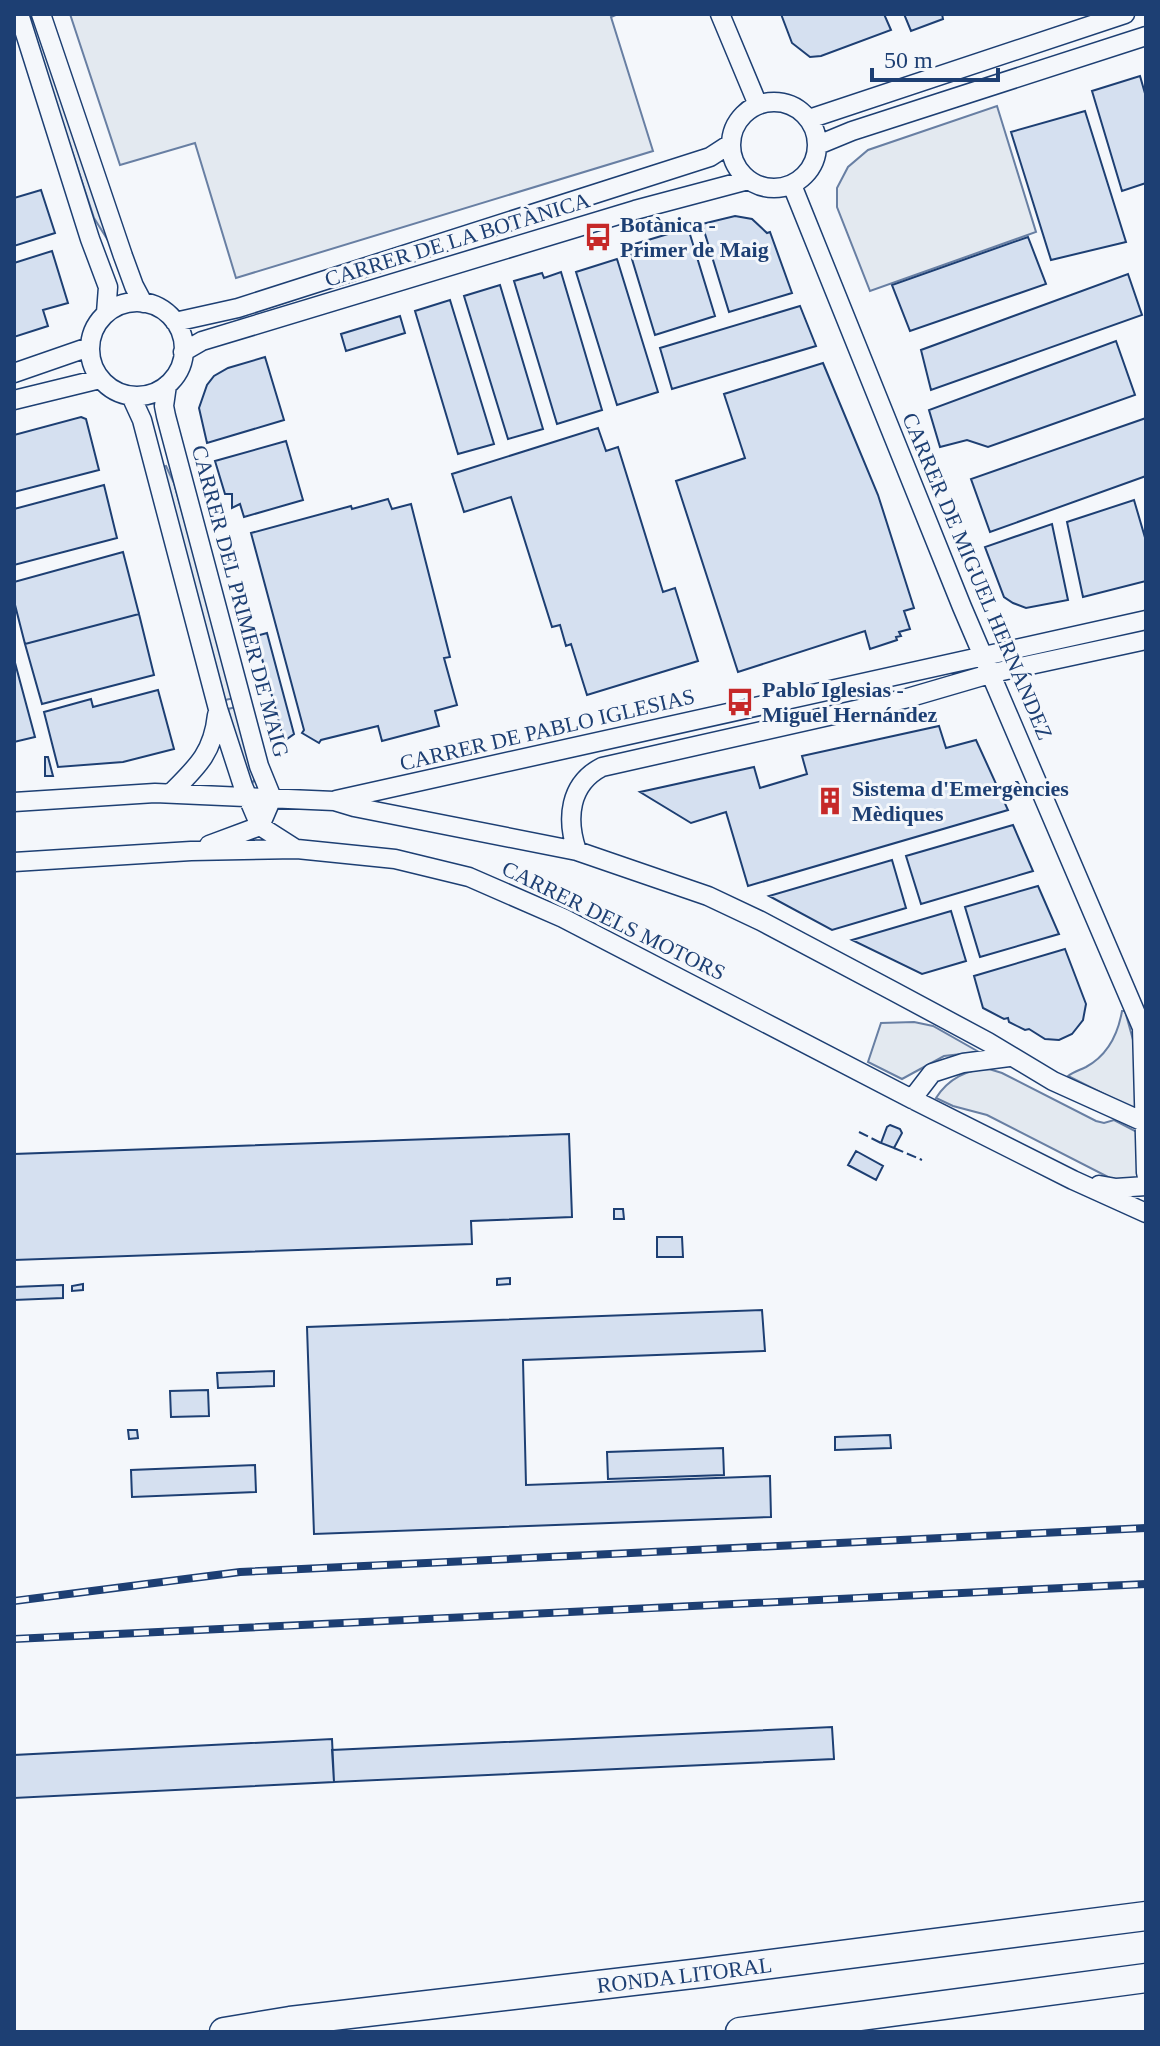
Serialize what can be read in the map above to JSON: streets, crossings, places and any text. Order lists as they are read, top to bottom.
{
  "streets": {
    "highway": ["RONDA LITORAL"],
    "street": [
      "CARRER DE LA BOTÀNICA",
      "CARRER DE MIGUEL HERNÁNDEZ",
      "CARRER DEL PRIMER DE MAIG",
      "CARRER DE PABLO IGLESIAS",
      "CARRER DELS MOTORS"
    ]
  },
  "crossings": [
    ["CARRER DE LA BOTÀNICA", "CARRER DE MIGUEL HERNÁNDEZ"],
    ["CARRER DE LA BOTÀNICA", "CARRER DEL PRIMER DE MAIG"],
    ["CARRER DE MIGUEL HERNÁNDEZ", "CARRER DE PABLO IGLESIAS"],
    ["CARRER DE MIGUEL HERNÁNDEZ", "CARRER DELS MOTORS"],
    ["CARRER DEL PRIMER DE MAIG", "CARRER DELS MOTORS"],
    ["CARRER DE PABLO IGLESIAS", "CARRER DELS MOTORS"]
  ],
  "places": {
    "bus stop": ["Botànica - Primer de Maig", "Pablo Iglesias - Miguel Hernández"],
    "building": ["Sistema d'Emergències Mèdiques"]
  },
  "scale_bar": "50 m"
}
